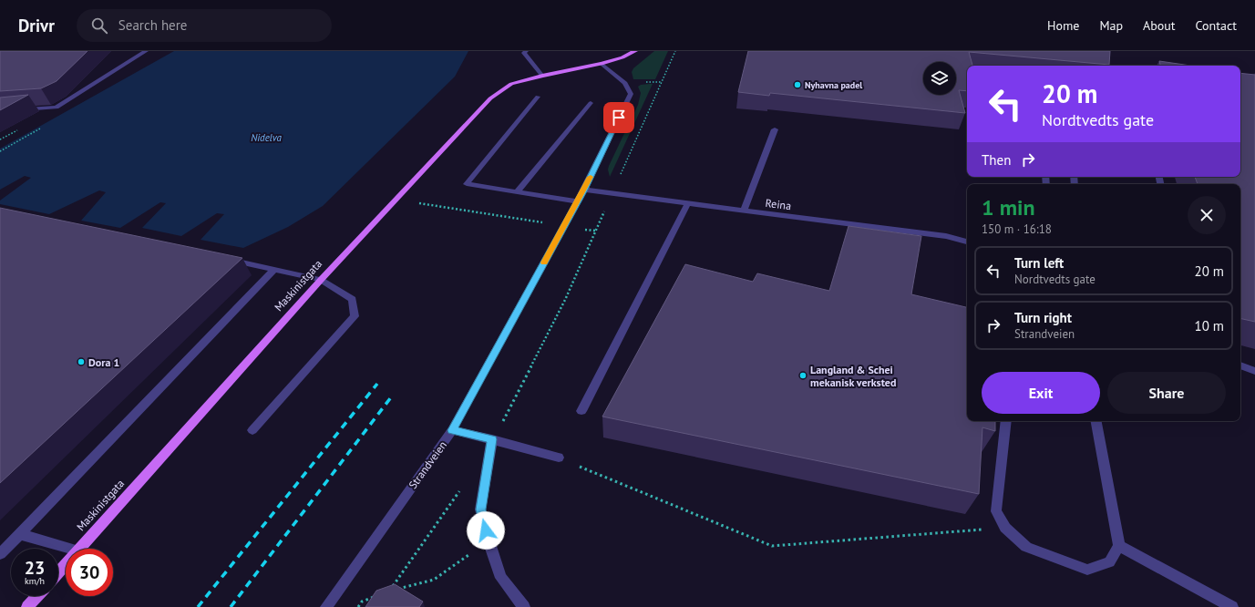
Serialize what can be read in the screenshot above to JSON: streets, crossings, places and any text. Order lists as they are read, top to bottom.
{
  "streets": {
    "main road": ["Maskinistgata"],
    "street": ["Reina", "Strandveien"]
  },
  "crossings": [
    ["Reina", "Strandveien"],
    ["Maskinistgata", "Strandveien"]
  ],
  "water": ["Nidelva"],
  "places": ["Nyhavna padel", "Dora 1", "Langland & Schei mekanisk verksted"],
  "page": {
    "header": "Drivr",
    "search": "Search here",
    "nav": [
      "Home",
      "Map",
      "About",
      "Contact"
    ],
    "turn": ["20 m", "Nordtvedts gate"],
    "then": "Then",
    "heading": ["1 min", "150 m · 16:18"],
    "list": [
      {
        "name": "Turn left",
        "note": "Nordtvedts gate",
        "value": "20 m"
      },
      {
        "name": "Turn right",
        "note": "Strandveien",
        "value": "10 m"
      }
    ],
    "buttons": ["Exit", "Share"],
    "speed": "23 km/h",
    "limit": "30"
  }
}
